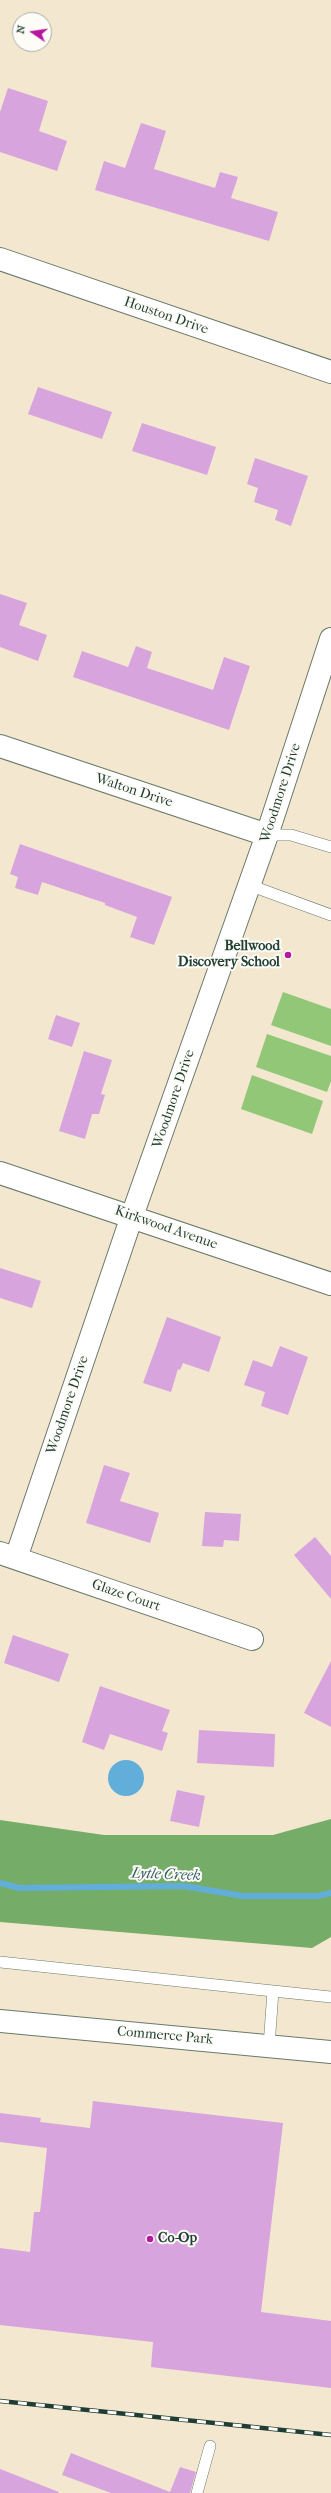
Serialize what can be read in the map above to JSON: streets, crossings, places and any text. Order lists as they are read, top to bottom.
{
  "streets": {
    "street": [
      "Houston Drive",
      "Walton Drive",
      "Woodmore Drive",
      "Kirkwood Avenue",
      "Glaze Court",
      "Commerce Park"
    ]
  },
  "crossings": [
    ["Walton Drive", "Woodmore Drive"],
    ["Woodmore Drive", "Kirkwood Avenue"],
    ["Woodmore Drive", "Glaze Court"]
  ],
  "water": ["Lytle Creek"],
  "places": ["Bellwood Discovery School", "Co-Op"],
  "north": "left"
}
